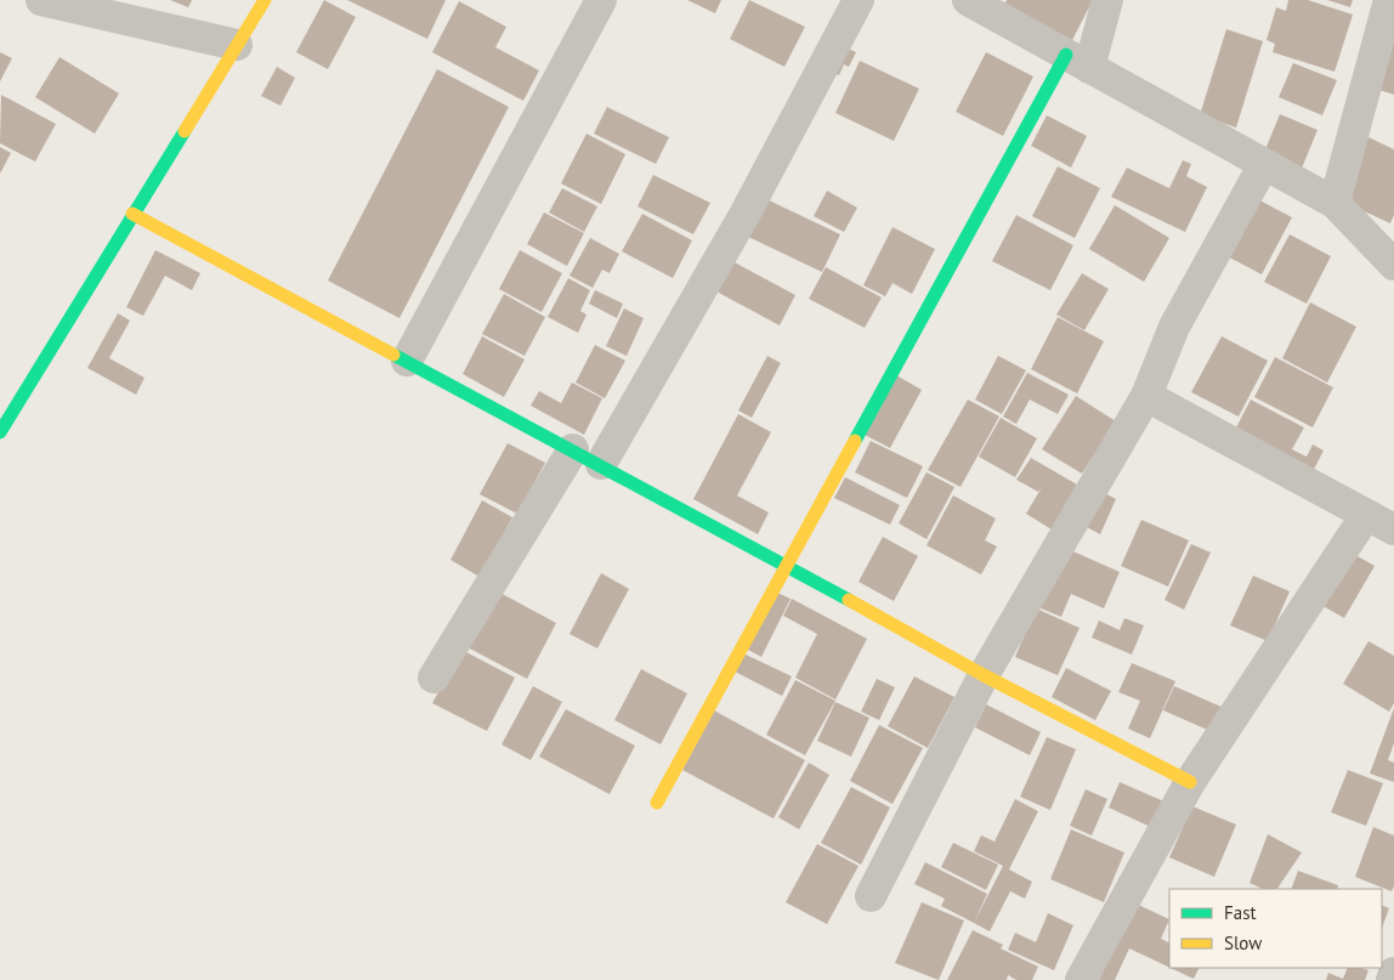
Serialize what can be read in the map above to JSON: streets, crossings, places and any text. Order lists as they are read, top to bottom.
{
  "legend": ["Fast", "Slow"]
}
